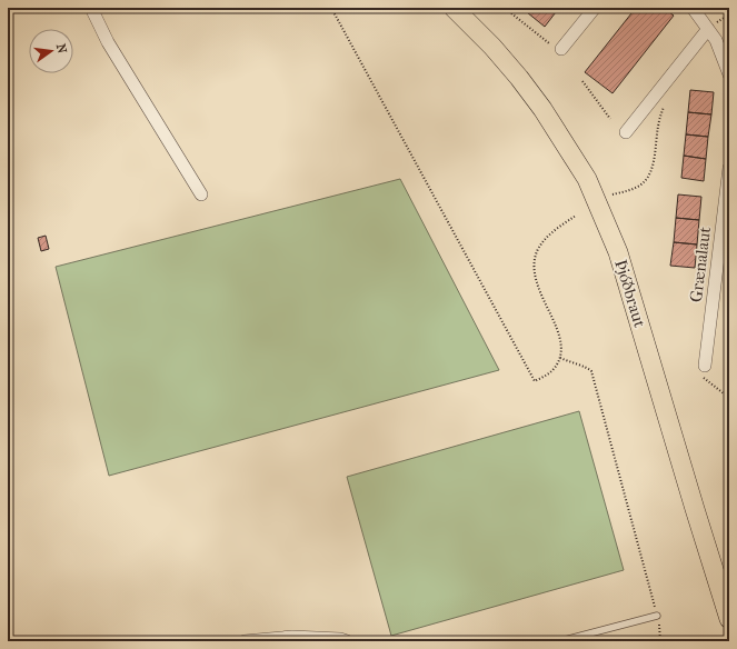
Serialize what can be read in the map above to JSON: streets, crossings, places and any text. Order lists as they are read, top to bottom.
{
  "streets": {
    "main road": ["Þjóðbraut"],
    "street": ["Grænalaut"]
  },
  "north": "right"
}
